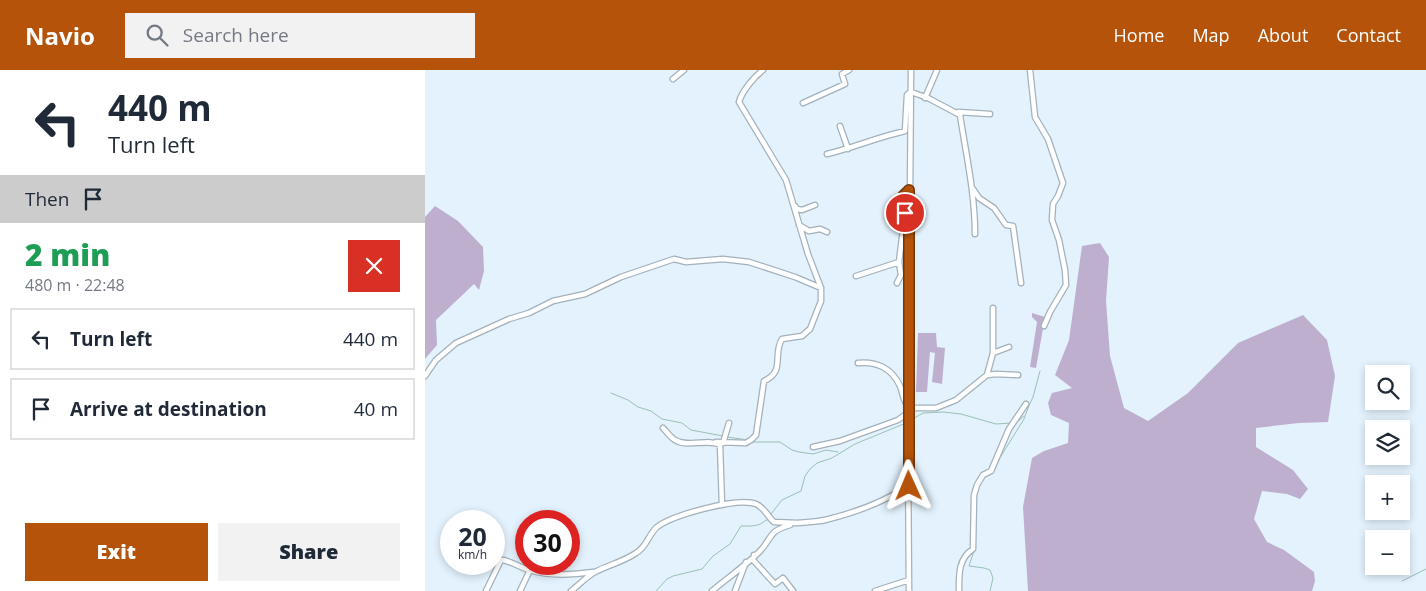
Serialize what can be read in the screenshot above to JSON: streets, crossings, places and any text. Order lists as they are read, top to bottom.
{
  "page": {
    "header": "Navio",
    "search": "Search here",
    "nav": [
      "Home",
      "Map",
      "About",
      "Contact"
    ],
    "turn": ["440 m", "Turn left"],
    "then": "Then",
    "heading": ["2 min", "480 m · 22:48"],
    "list": [
      {
        "name": "Turn left",
        "value": "440 m"
      },
      {
        "name": "Arrive at destination",
        "value": "40 m"
      }
    ],
    "map_buttons": ["+", "−"],
    "speed": "20 km/h",
    "limit": "30",
    "buttons": ["Exit", "Share"]
  }
}
